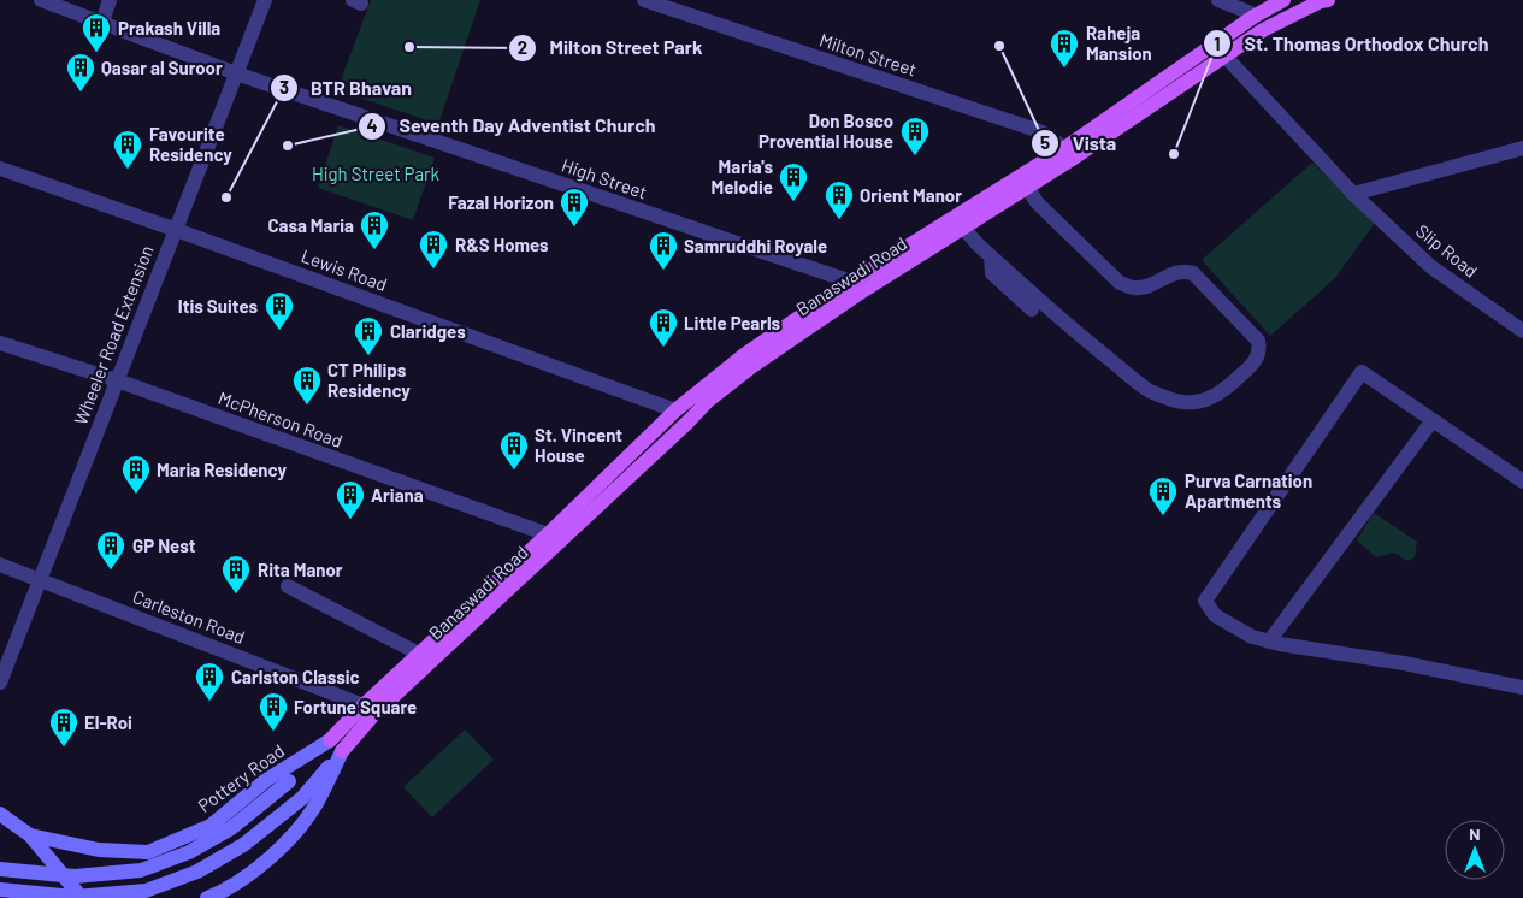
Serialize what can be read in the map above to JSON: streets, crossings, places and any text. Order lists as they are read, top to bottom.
{
  "streets": {
    "main road": ["Banaswadi Road", "Pottery Road"],
    "street": [
      "Milton Street",
      "High Street",
      "Slip Road",
      "Lewis Road",
      "Wheeler Road Extension",
      "McPherson Road",
      "Carleston Road"
    ]
  },
  "crossings": [
    ["Milton Street", "Banaswadi Road"],
    ["High Street", "Banaswadi Road"],
    ["High Street", "Wheeler Road Extension"],
    ["Slip Road", "Banaswadi Road"],
    ["Lewis Road", "Banaswadi Road"],
    ["Lewis Road", "Wheeler Road Extension"],
    ["Banaswadi Road", "McPherson Road"],
    ["Banaswadi Road", "Carleston Road"],
    ["Banaswadi Road", "Pottery Road"],
    ["Wheeler Road Extension", "McPherson Road"],
    ["Wheeler Road Extension", "Carleston Road"]
  ],
  "parks": ["High Street Park"],
  "places": {
    "other": [
      "Vista",
      "Milton Street Park",
      "Seventh Day Adventist Church",
      "St. Thomas Orthodox Church",
      "BTR Bhavan"
    ],
    "building": [
      "Prakash Villa",
      "Raheja Mansion",
      "Qasar al Suroor",
      "Don Bosco Provential House",
      "Favourite Residency",
      "Maria's Melodie",
      "Orient Manor",
      "Fazal Horizon",
      "Casa Maria",
      "R&S Homes",
      "Samruddhi Royale",
      "Itis Suites",
      "Little Pearls",
      "Claridges",
      "CT Philips Residency",
      "St. Vincent House",
      "Maria Residency",
      "Purva Carnation Apartments",
      "Ariana",
      "GP Nest",
      "Rita Manor",
      "Carlston Classic",
      "Fortune Square",
      "El-Roi"
    ]
  },
  "north": "top"
}
